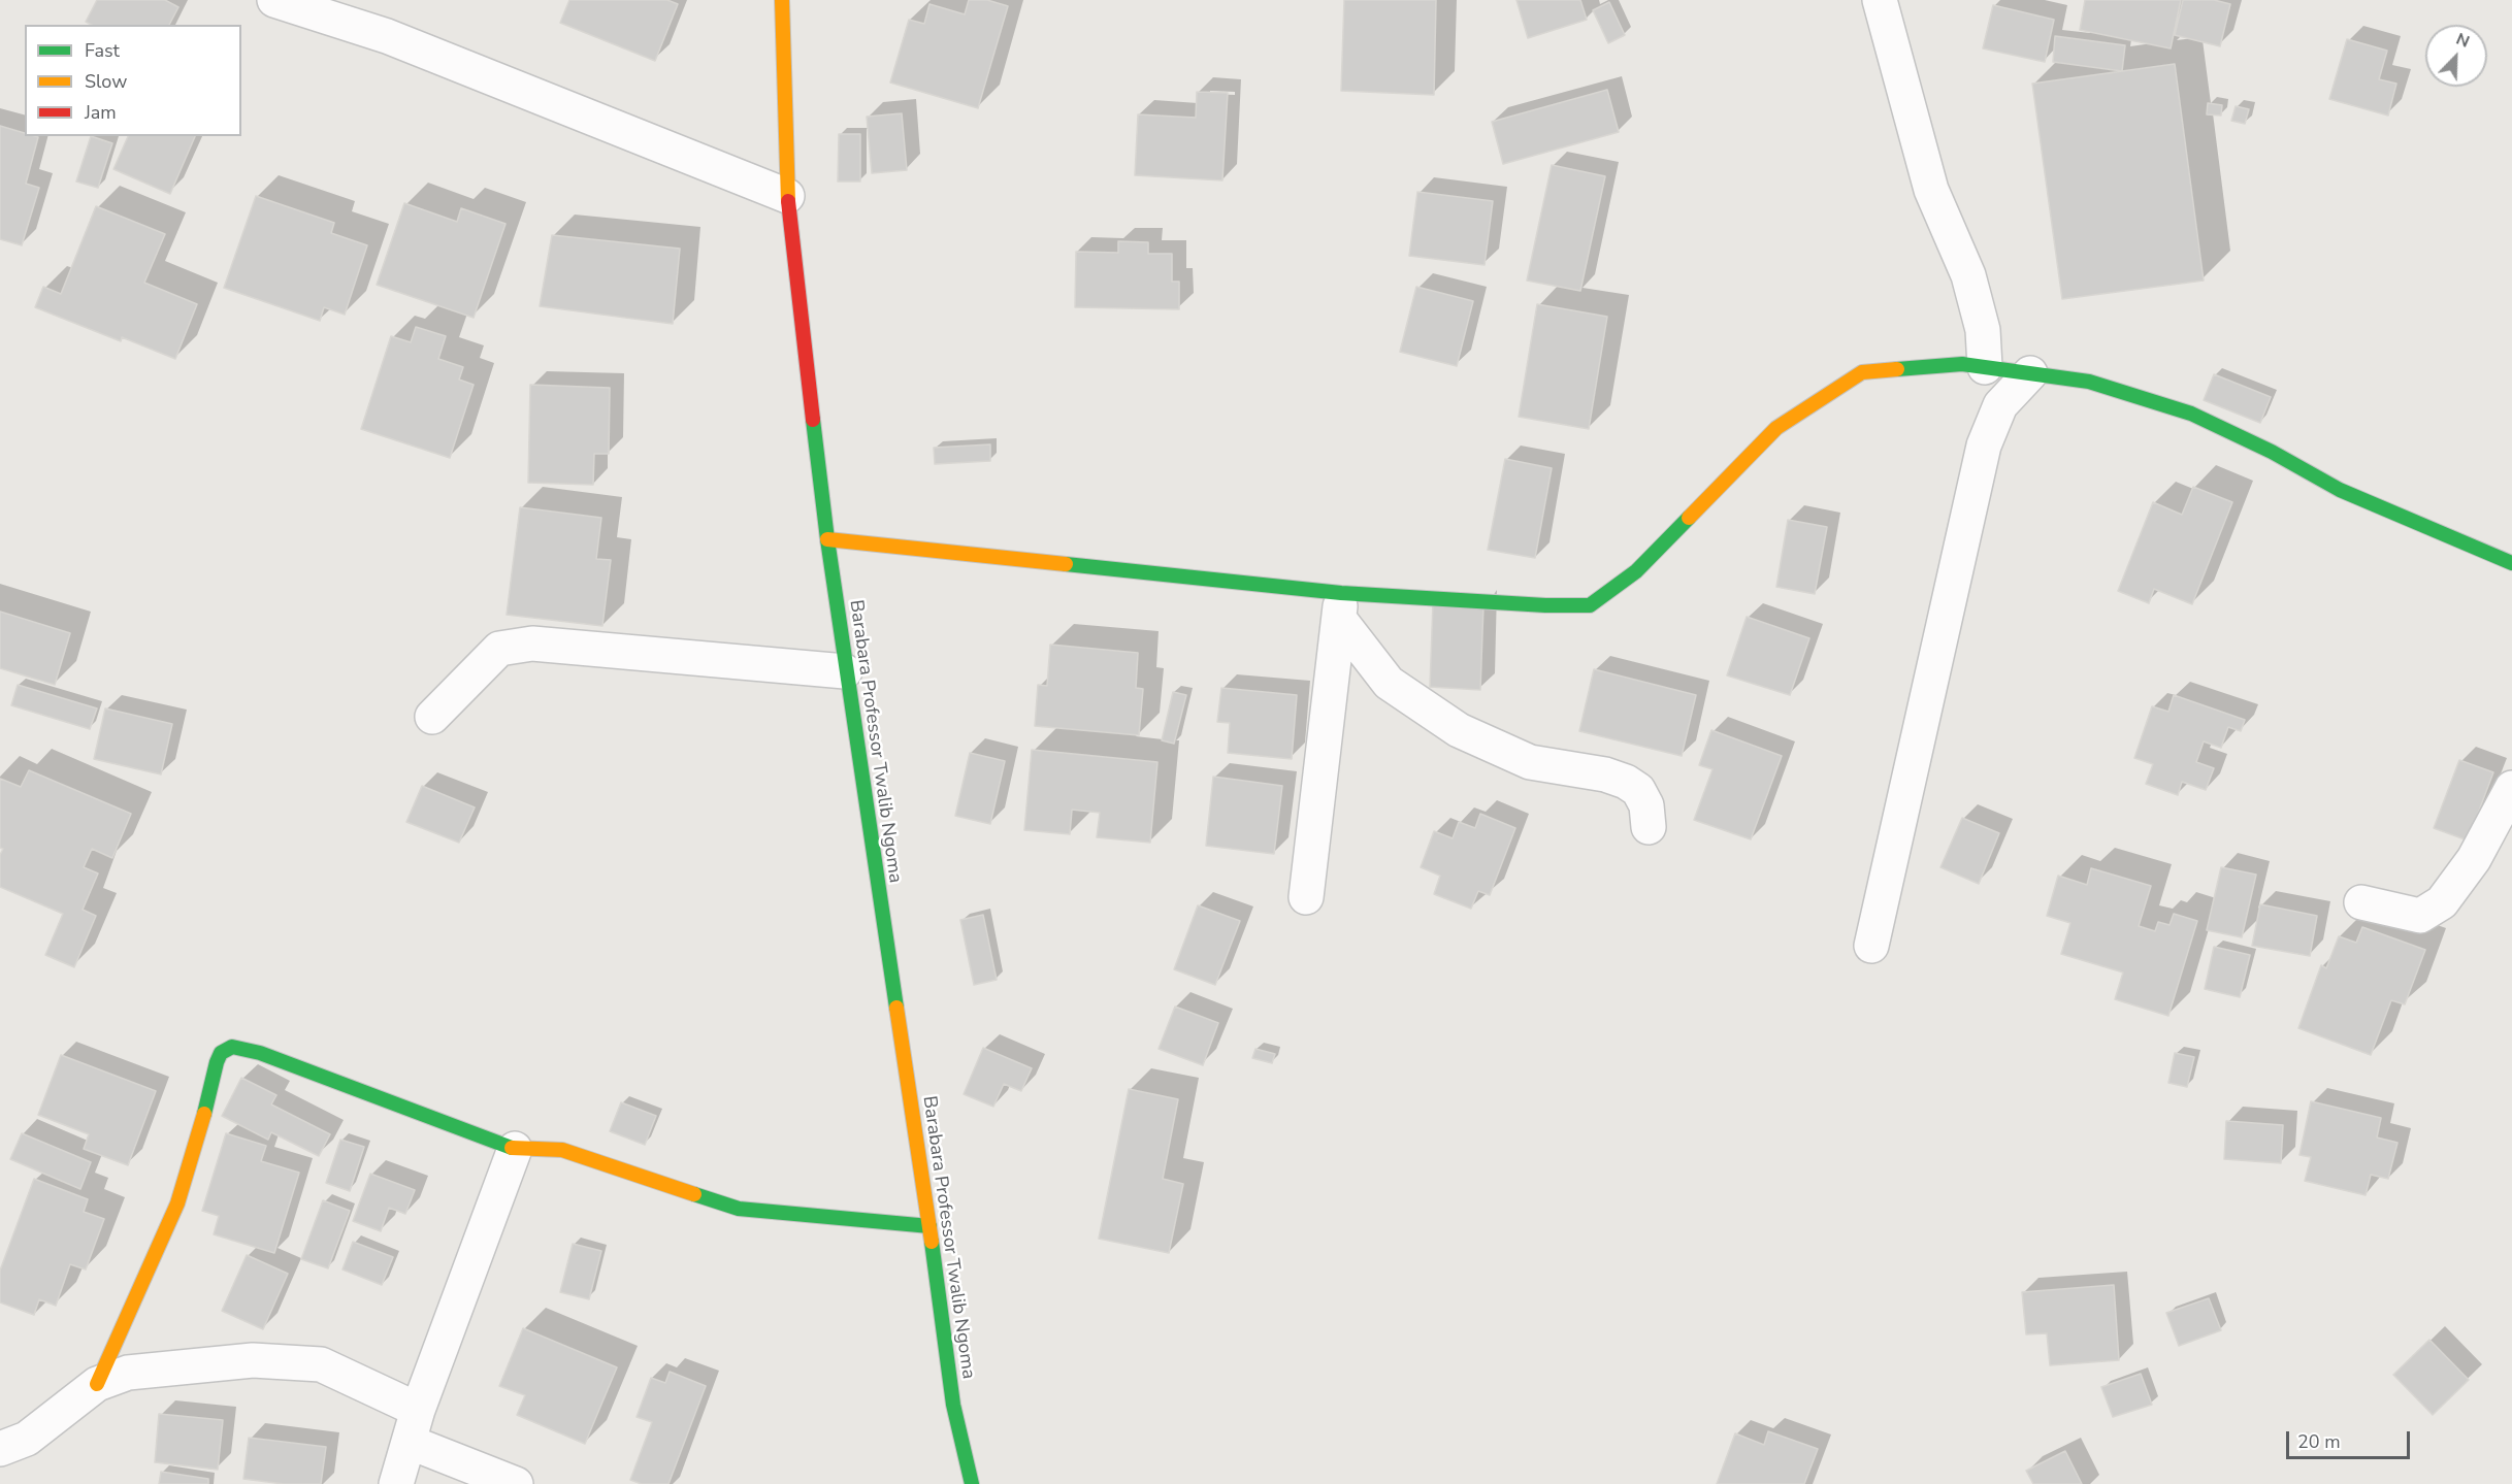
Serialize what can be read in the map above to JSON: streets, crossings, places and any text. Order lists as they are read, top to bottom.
{
  "streets": {
    "street": ["Barabara Professor Twalib Ngoma"]
  },
  "legend": ["Fast", "Slow", "Jam"],
  "scale_bar": "20 m",
  "north": "top right"
}
